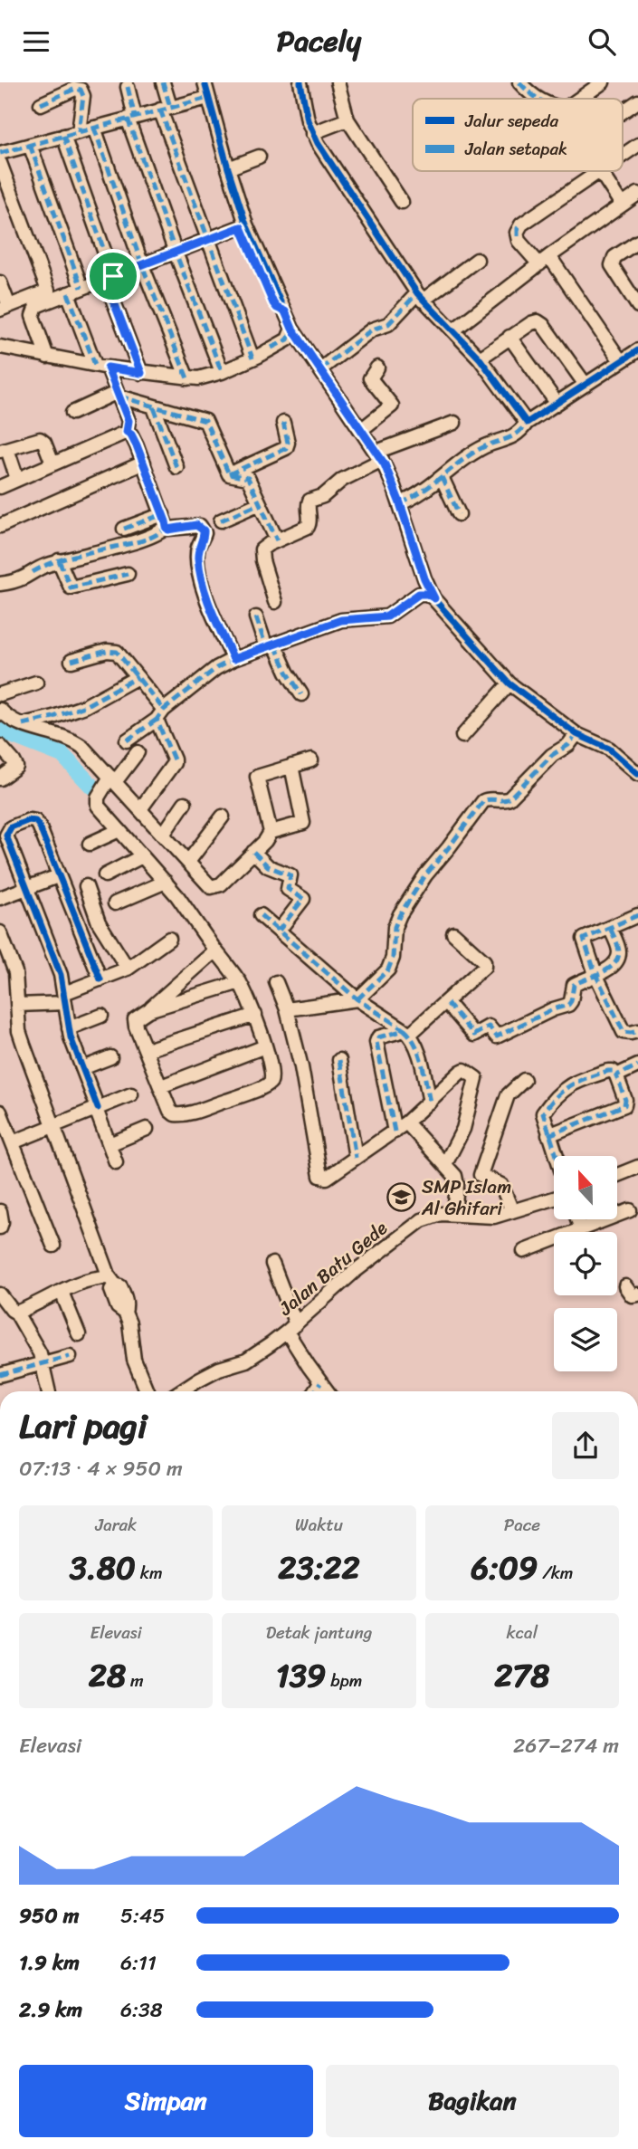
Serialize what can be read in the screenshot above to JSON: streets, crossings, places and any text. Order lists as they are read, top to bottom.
{
  "streets": {
    "street": ["Jalan Batu Gede"]
  },
  "places": {
    "school or university": ["SMP Islam Al Ghifari"]
  },
  "legend": ["Jalur sepeda", "Jalan setapak"],
  "north": "top",
  "page": {
    "header": "Pacely",
    "heading": ["Lari pagi", "07:13 · 4 × 950 m"],
    "stats": [
      ["Jarak", "3.80 km"],
      ["Waktu", "23:22"],
      ["Pace", "6:09 /km"],
      ["Elevasi", "28 m"],
      ["Detak jantung", "139 bpm"],
      ["kcal", "278"]
    ],
    "chart": ["Elevasi", "267–274 m"],
    "list": [
      {
        "name": "950 m",
        "note": "5:45"
      },
      {
        "name": "1.9 km",
        "note": "6:11"
      },
      {
        "name": "2.9 km",
        "note": "6:38"
      }
    ],
    "buttons": ["Simpan", "Bagikan"]
  }
}
